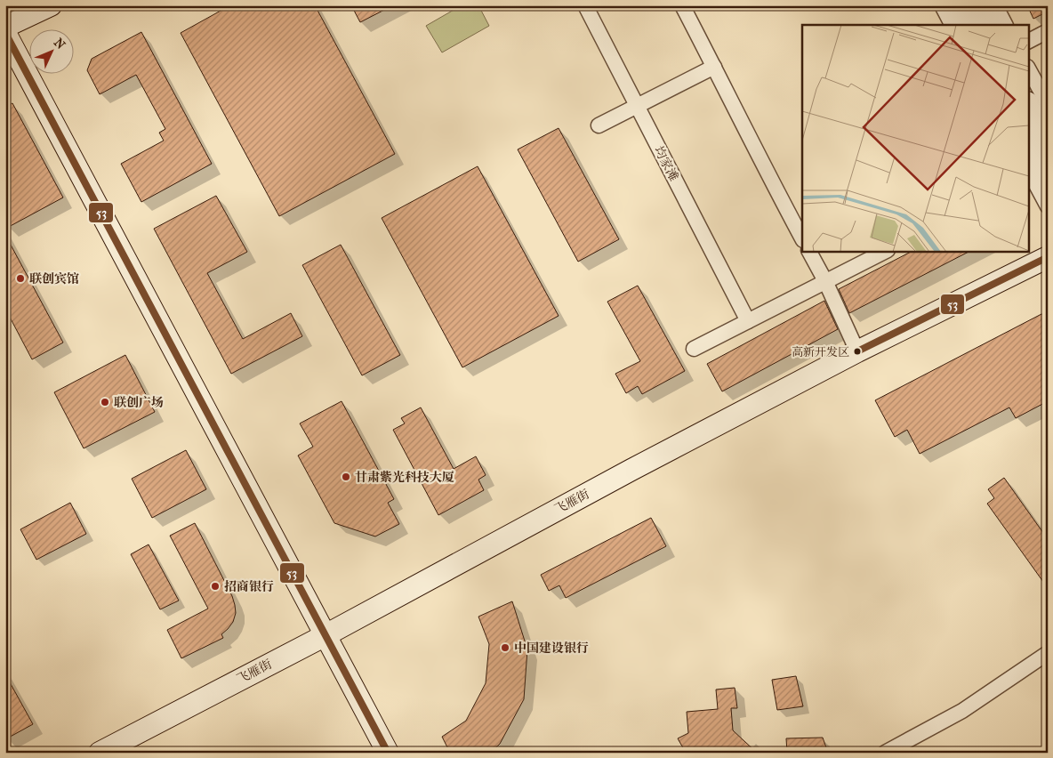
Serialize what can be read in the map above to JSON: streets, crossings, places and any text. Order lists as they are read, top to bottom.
{
  "streets": {
    "main road": ["飞雁街"],
    "street": ["均家滩"]
  },
  "places": [
    "联创宾馆",
    "高新开发区",
    "联创广场",
    "甘肃紫光科技大厦",
    "招商银行",
    "中国建设银行"
  ],
  "lines": ["transit line 53"],
  "north": "top right"
}
